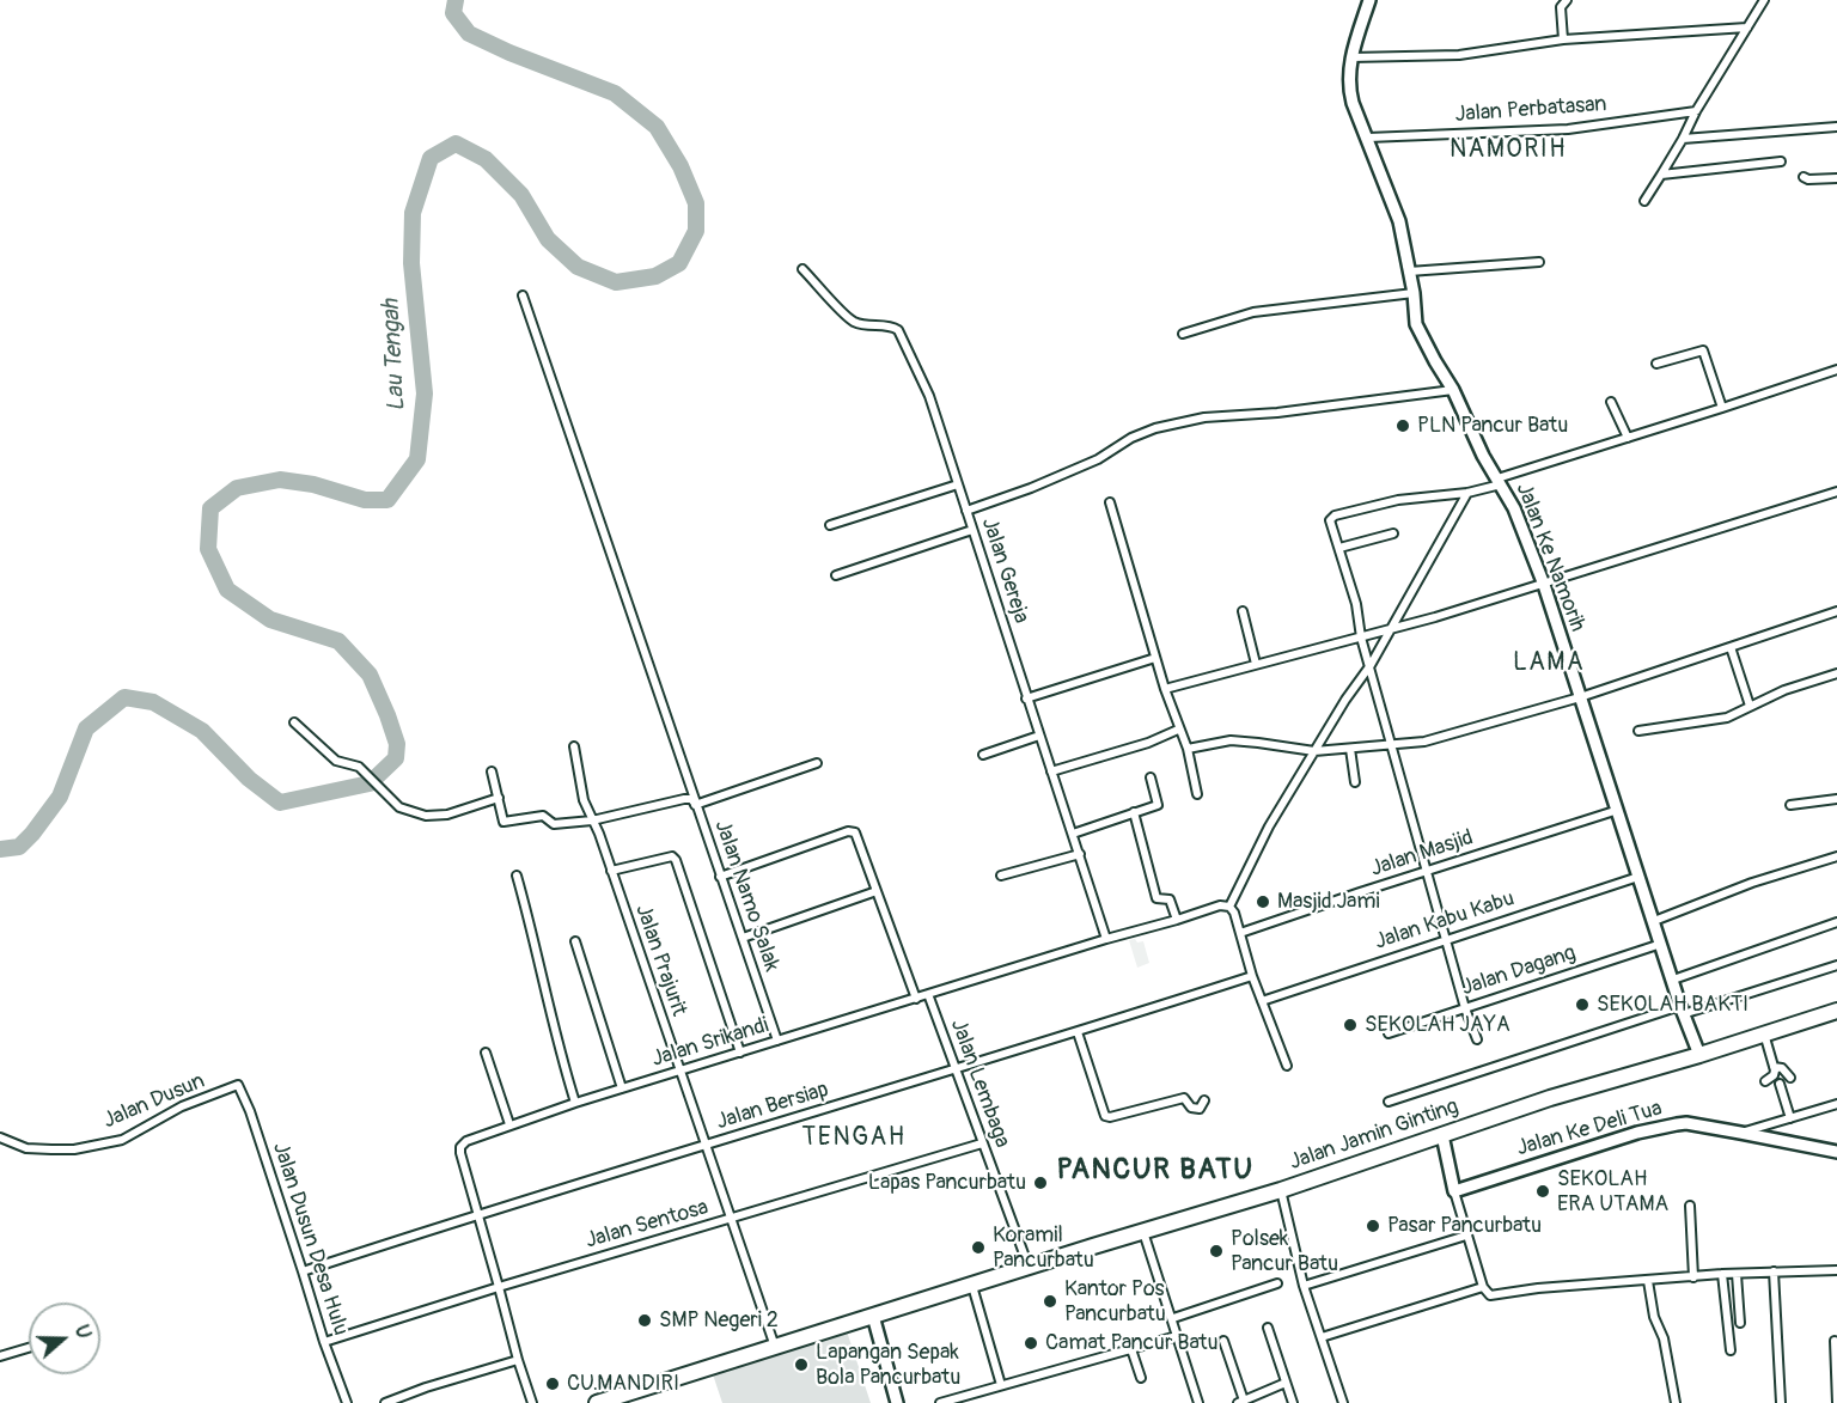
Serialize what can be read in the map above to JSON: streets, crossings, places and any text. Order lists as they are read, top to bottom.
{
  "streets": {
    "highway": ["Jalan Jamin Ginting"],
    "street": [
      "Jalan Perbatasan",
      "Jalan Ke Namorih",
      "Jalan Gereja",
      "Jalan Masjid",
      "Jalan Namo Salak",
      "Jalan Kabu Kabu",
      "Jalan Prajurit",
      "Jalan Dagang",
      "Jalan Srikandi",
      "Jalan Lembaga",
      "Jalan Dusun",
      "Jalan Bersiap",
      "Jalan Ke Deli Tua",
      "Jalan Sentosa",
      "Jalan Dusun Desa Hulu"
    ]
  },
  "crossings": [
    ["Jalan Perbatasan", "Jalan Ke Namorih"],
    ["Jalan Ke Namorih", "Jalan Masjid"],
    ["Jalan Ke Namorih", "Jalan Kabu Kabu"],
    ["Jalan Ke Namorih", "Jalan Dagang"],
    ["Jalan Ke Namorih", "Jalan Jamin Ginting"],
    ["Jalan Gereja", "Jalan Srikandi"],
    ["Jalan Namo Salak", "Jalan Srikandi"],
    ["Jalan Prajurit", "Jalan Srikandi"],
    ["Jalan Prajurit", "Jalan Bersiap"],
    ["Jalan Prajurit", "Jalan Jamin Ginting"],
    ["Jalan Prajurit", "Jalan Sentosa"],
    ["Jalan Srikandi", "Jalan Lembaga"],
    ["Jalan Srikandi", "Jalan Bersiap"],
    ["Jalan Srikandi", "Jalan Sentosa"],
    ["Jalan Lembaga", "Jalan Bersiap"],
    ["Jalan Lembaga", "Jalan Jamin Ginting"],
    ["Jalan Lembaga", "Jalan Sentosa"],
    ["Jalan Dusun", "Jalan Dusun Desa Hulu"],
    ["Jalan Bersiap", "Jalan Dusun Desa Hulu"],
    ["Jalan Sentosa", "Jalan Dusun Desa Hulu"]
  ],
  "districts": [
    "NAMORIH",
    "LAMA",
    "TENGAH",
    "PANCUR BATU"
  ],
  "water": ["Lau Tengah"],
  "places": [
    "PLN Pancur Batu",
    "Masjid Jami",
    "SEKOLAH BAKTI",
    "SEKOLAH JAYA",
    "Lapas Pancurbatu",
    "SEKOLAH ERA UTAMA",
    "Pasar Pancurbatu",
    "Koramil Pancurbatu",
    "Polsek Pancur Batu",
    "Kantor Pos Pancurbatu",
    "SMP Negeri 2",
    "Camat Pancur Batu",
    "Lapangan Sepak Bola Pancurbatu",
    "CU.MANDIRI"
  ],
  "north": "right"
}
